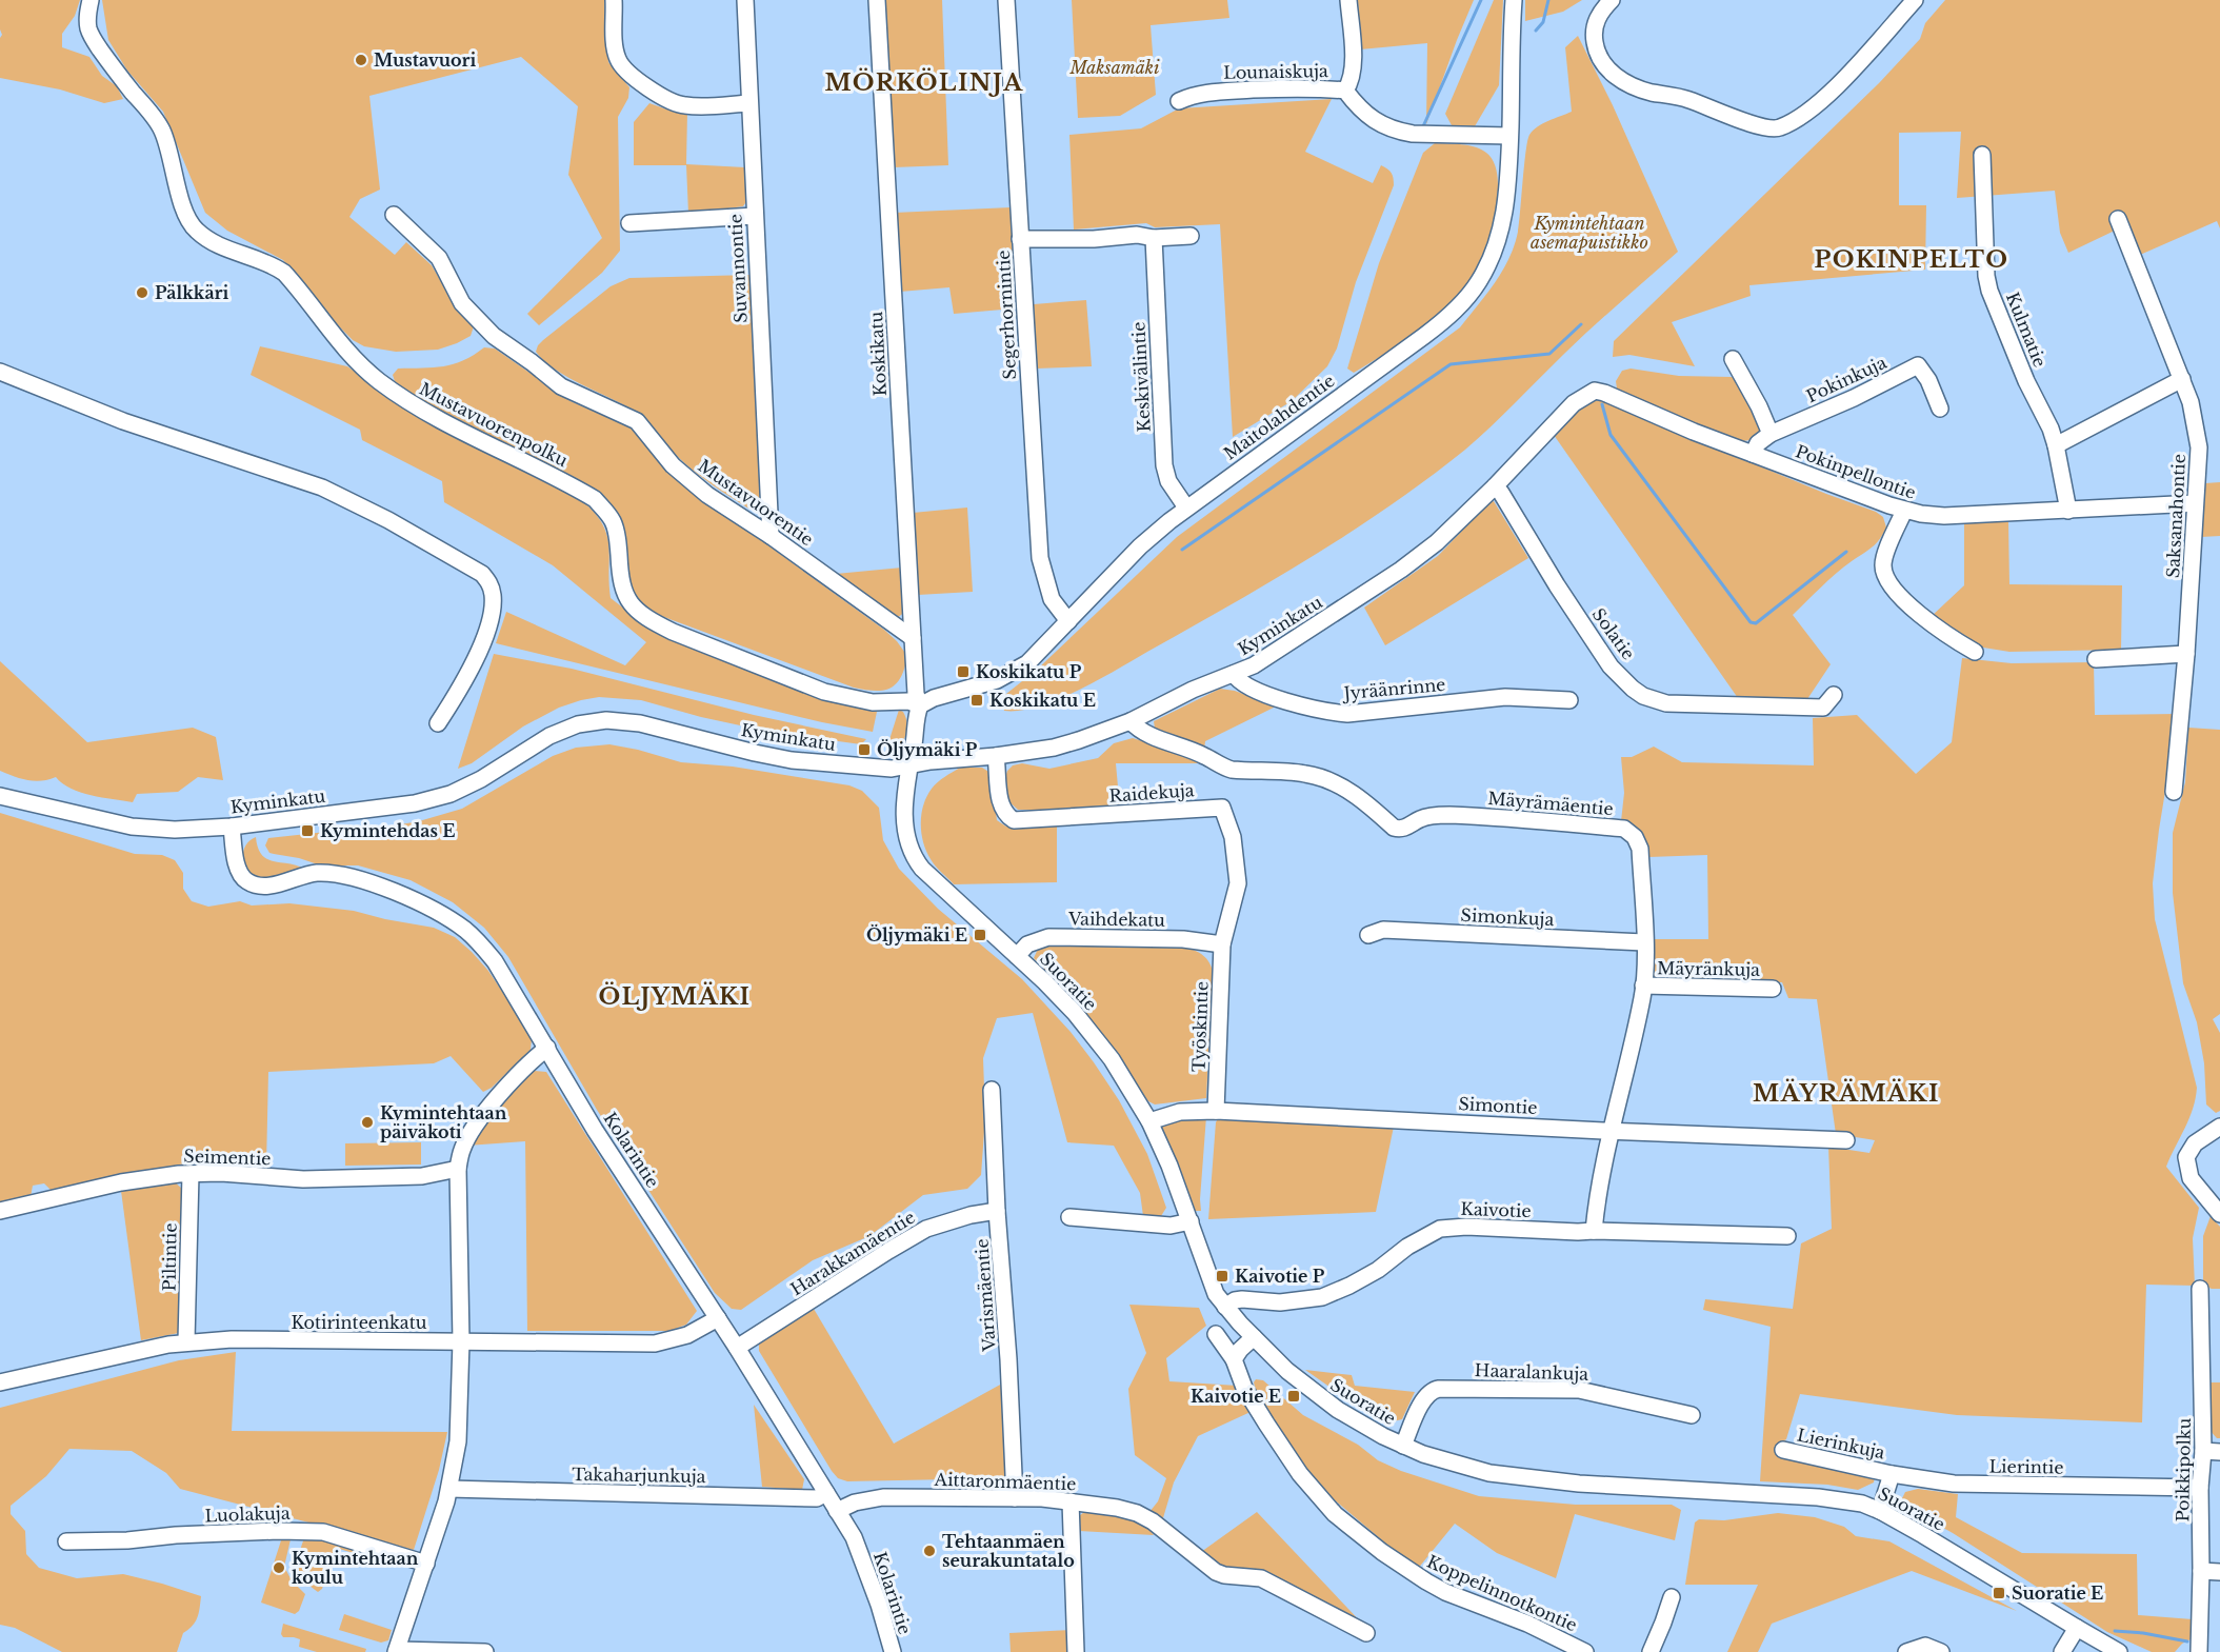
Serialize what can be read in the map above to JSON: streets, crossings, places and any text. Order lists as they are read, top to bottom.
{
  "streets": {
    "street": [
      "Lounaiskuja",
      "Suvannontie",
      "Segerhornintie",
      "Kulmatie",
      "Koskikatu",
      "Keskivälintie",
      "Pokinkuja",
      "Maitolahdentie",
      "Mustavuorenpolku",
      "Pokinpellontie",
      "Mustavuorentie",
      "Saksanahontie",
      "Kyminkatu",
      "Solatie",
      "Jyräänrinne",
      "Raidekuja",
      "Mäyrämäentie",
      "Simonkuja",
      "Vaihdekatu",
      "Mäyränkuja",
      "Suoratie",
      "Työskintie",
      "Simontie",
      "Kolarintie",
      "Seimentie",
      "Kaivotie",
      "Harakkamäentie",
      "Piltintie",
      "Varismäentie",
      "Kotirinteenkatu",
      "Haaralankuja",
      "Lierinkuja",
      "Lierintie",
      "Poikkipolku",
      "Takaharjunkuja",
      "Aittaronmäentie",
      "Luolakuja",
      "Koppelinnotkontie"
    ]
  },
  "crossings": [
    ["Lounaiskuja", "Maitolahdentie"],
    ["Suvannontie", "Mustavuorentie"],
    ["Segerhornintie", "Maitolahdentie"],
    ["Kulmatie", "Pokinpellontie"],
    ["Koskikatu", "Maitolahdentie"],
    ["Koskikatu", "Mustavuorenpolku"],
    ["Koskikatu", "Mustavuorentie"],
    ["Keskivälintie", "Maitolahdentie"],
    ["Pokinkuja", "Pokinpellontie"],
    ["Maitolahdentie", "Mustavuorenpolku"],
    ["Pokinpellontie", "Saksanahontie"],
    ["Pokinpellontie", "Kyminkatu"],
    ["Kyminkatu", "Solatie"],
    ["Kyminkatu", "Jyräänrinne"],
    ["Kyminkatu", "Raidekuja"],
    ["Kyminkatu", "Mäyrämäentie"],
    ["Kyminkatu", "Suoratie"],
    ["Kyminkatu", "Kolarintie"],
    ["Raidekuja", "Vaihdekatu"],
    ["Raidekuja", "Työskintie"],
    ["Mäyrämäentie", "Simonkuja"],
    ["Mäyrämäentie", "Mäyränkuja"],
    ["Mäyrämäentie", "Simontie"],
    ["Mäyrämäentie", "Kaivotie"],
    ["Vaihdekatu", "Suoratie"],
    ["Vaihdekatu", "Työskintie"],
    ["Suoratie", "Simontie"],
    ["Suoratie", "Kaivotie"],
    ["Suoratie", "Haaralankuja"],
    ["Työskintie", "Simontie"],
    ["Kolarintie", "Harakkamäentie"],
    ["Kolarintie", "Kotirinteenkatu"],
    ["Kolarintie", "Takaharjunkuja"],
    ["Kolarintie", "Aittaronmäentie"],
    ["Seimentie", "Piltintie"],
    ["Harakkamäentie", "Varismäentie"],
    ["Piltintie", "Kotirinteenkatu"],
    ["Varismäentie", "Aittaronmäentie"],
    ["Lierinkuja", "Lierintie"],
    ["Lierintie", "Poikkipolku"]
  ],
  "districts": [
    "MÖRKÖLINJA",
    "POKINPELTO",
    "ÖLJYMÄKI",
    "MÄYRÄMÄKI"
  ],
  "parks": ["Maksamäki", "Kymintehtaan asemapuistikko"],
  "places": {
    "other": [
      "Mustavuori",
      "Pälkkäri",
      "Kymintehtaan päiväkoti",
      "Tehtaanmäen seurakuntatalo",
      "Kymintehtaan koulu"
    ],
    "transit": [
      "Koskikatu P",
      "Koskikatu E",
      "Öljymäki P",
      "Kymintehdas E",
      "Öljymäki E",
      "Kaivotie P",
      "Kaivotie E",
      "Suoratie E"
    ]
  }
}
